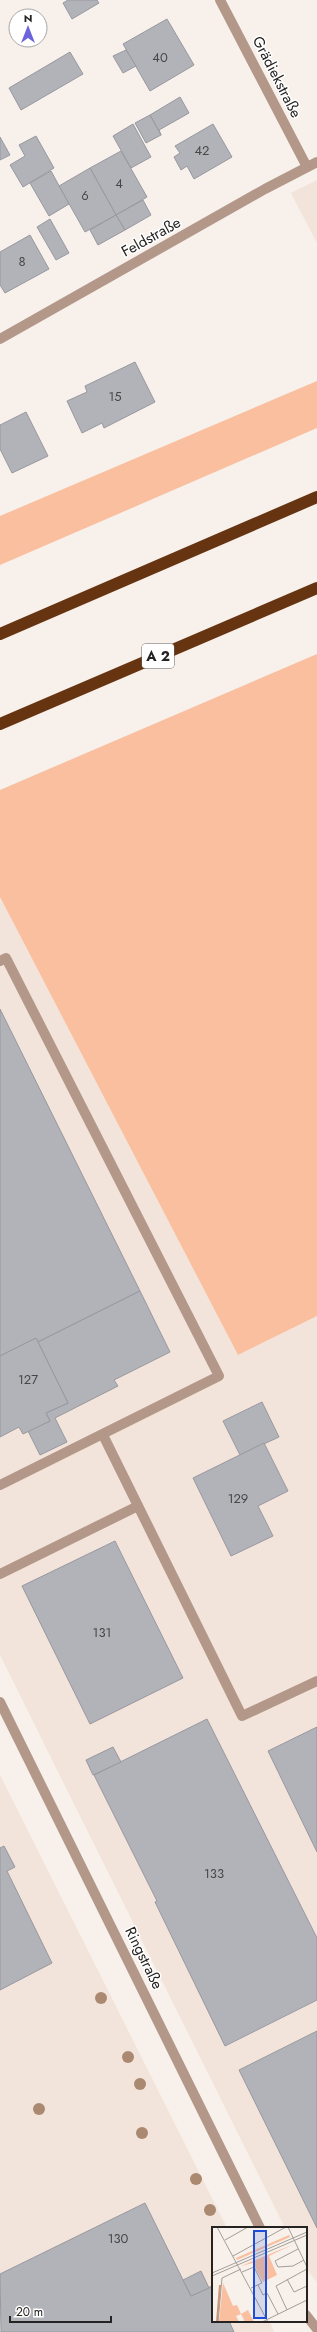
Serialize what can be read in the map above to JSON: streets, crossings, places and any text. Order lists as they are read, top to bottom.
{
  "streets": {
    "highway": ["A 2"],
    "street": ["Grädiekstraße", "Feldstraße", "Ringstraße"]
  },
  "crossings": [
    ["Grädiekstraße", "Feldstraße"]
  ],
  "house_numbers": [
    "40",
    "42",
    "4",
    "6",
    "8",
    "15",
    "127",
    "129",
    "131",
    "133",
    "130"
  ],
  "scale_bar": "20 m",
  "north": "top"
}
